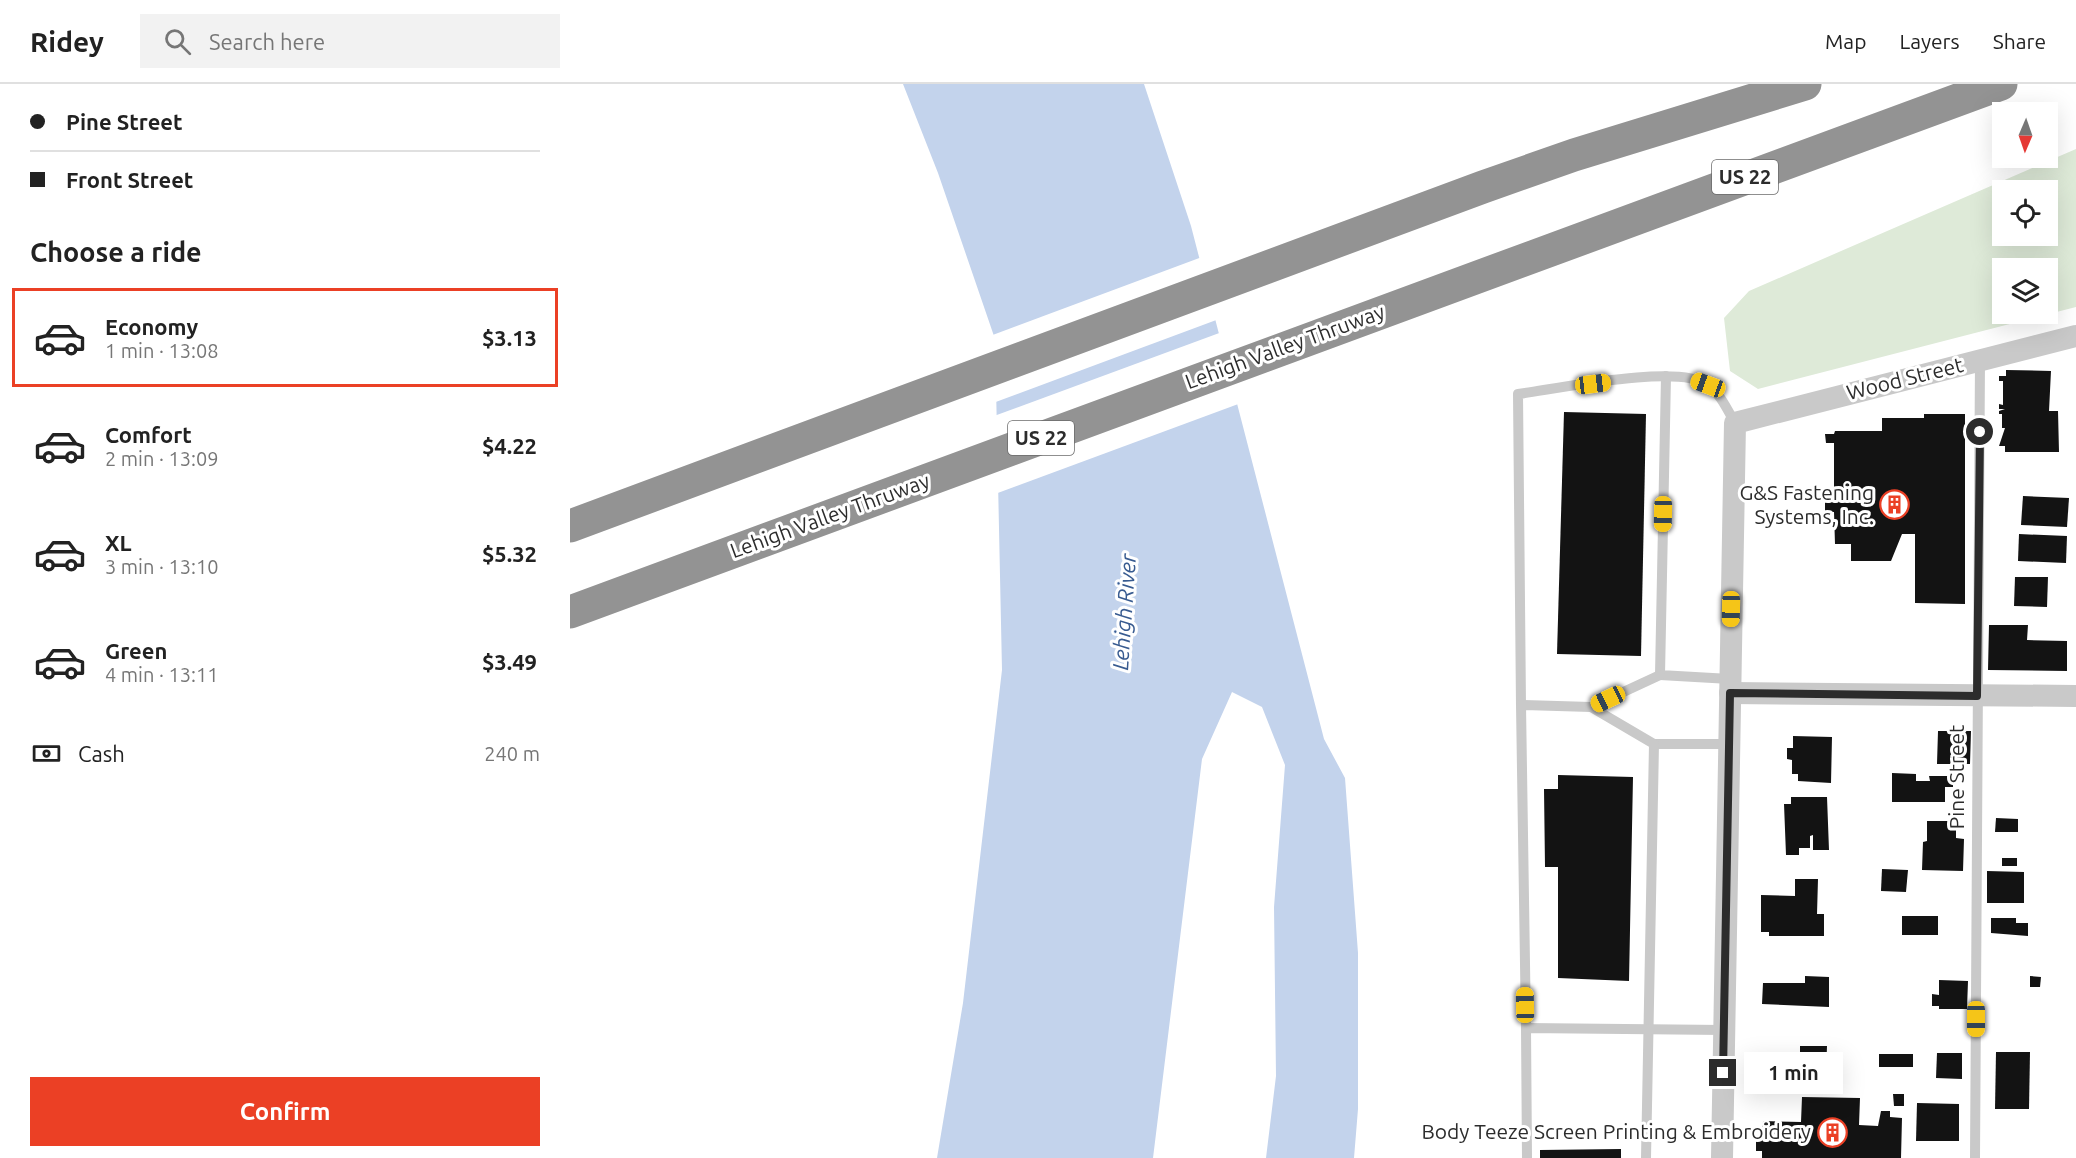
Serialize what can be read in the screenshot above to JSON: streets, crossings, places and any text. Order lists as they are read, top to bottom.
{
  "streets": {
    "highway": ["US 22", "Lehigh Valley Thruway"],
    "street": ["Wood Street"],
    "lane": ["Pine Street"]
  },
  "crossings": [
    ["Wood Street", "Pine Street"]
  ],
  "water": ["Lehigh River"],
  "places": {
    "building": ["G&S Fastening Systems, Inc.", "Body Teeze Screen Printing & Embroidery"]
  },
  "north": "bottom",
  "page": {
    "header": "Ridey",
    "search": "Search here",
    "nav": ["Map", "Layers", "Share"],
    "banner": ["Pine Street", "Front Street"],
    "heading": "Choose a ride",
    "list": [
      {
        "name": "Economy",
        "note": "1 min · 13:08",
        "value": "$3.13"
      },
      {
        "name": "Comfort",
        "note": "2 min · 13:09",
        "value": "$4.22"
      },
      {
        "name": "XL",
        "note": "3 min · 13:10",
        "value": "$5.32"
      },
      {
        "name": "Green",
        "note": "4 min · 13:11",
        "value": "$3.49"
      }
    ],
    "pay": ["Cash", "240 m"],
    "bubble": "1 min",
    "buttons": "Confirm"
  }
}
